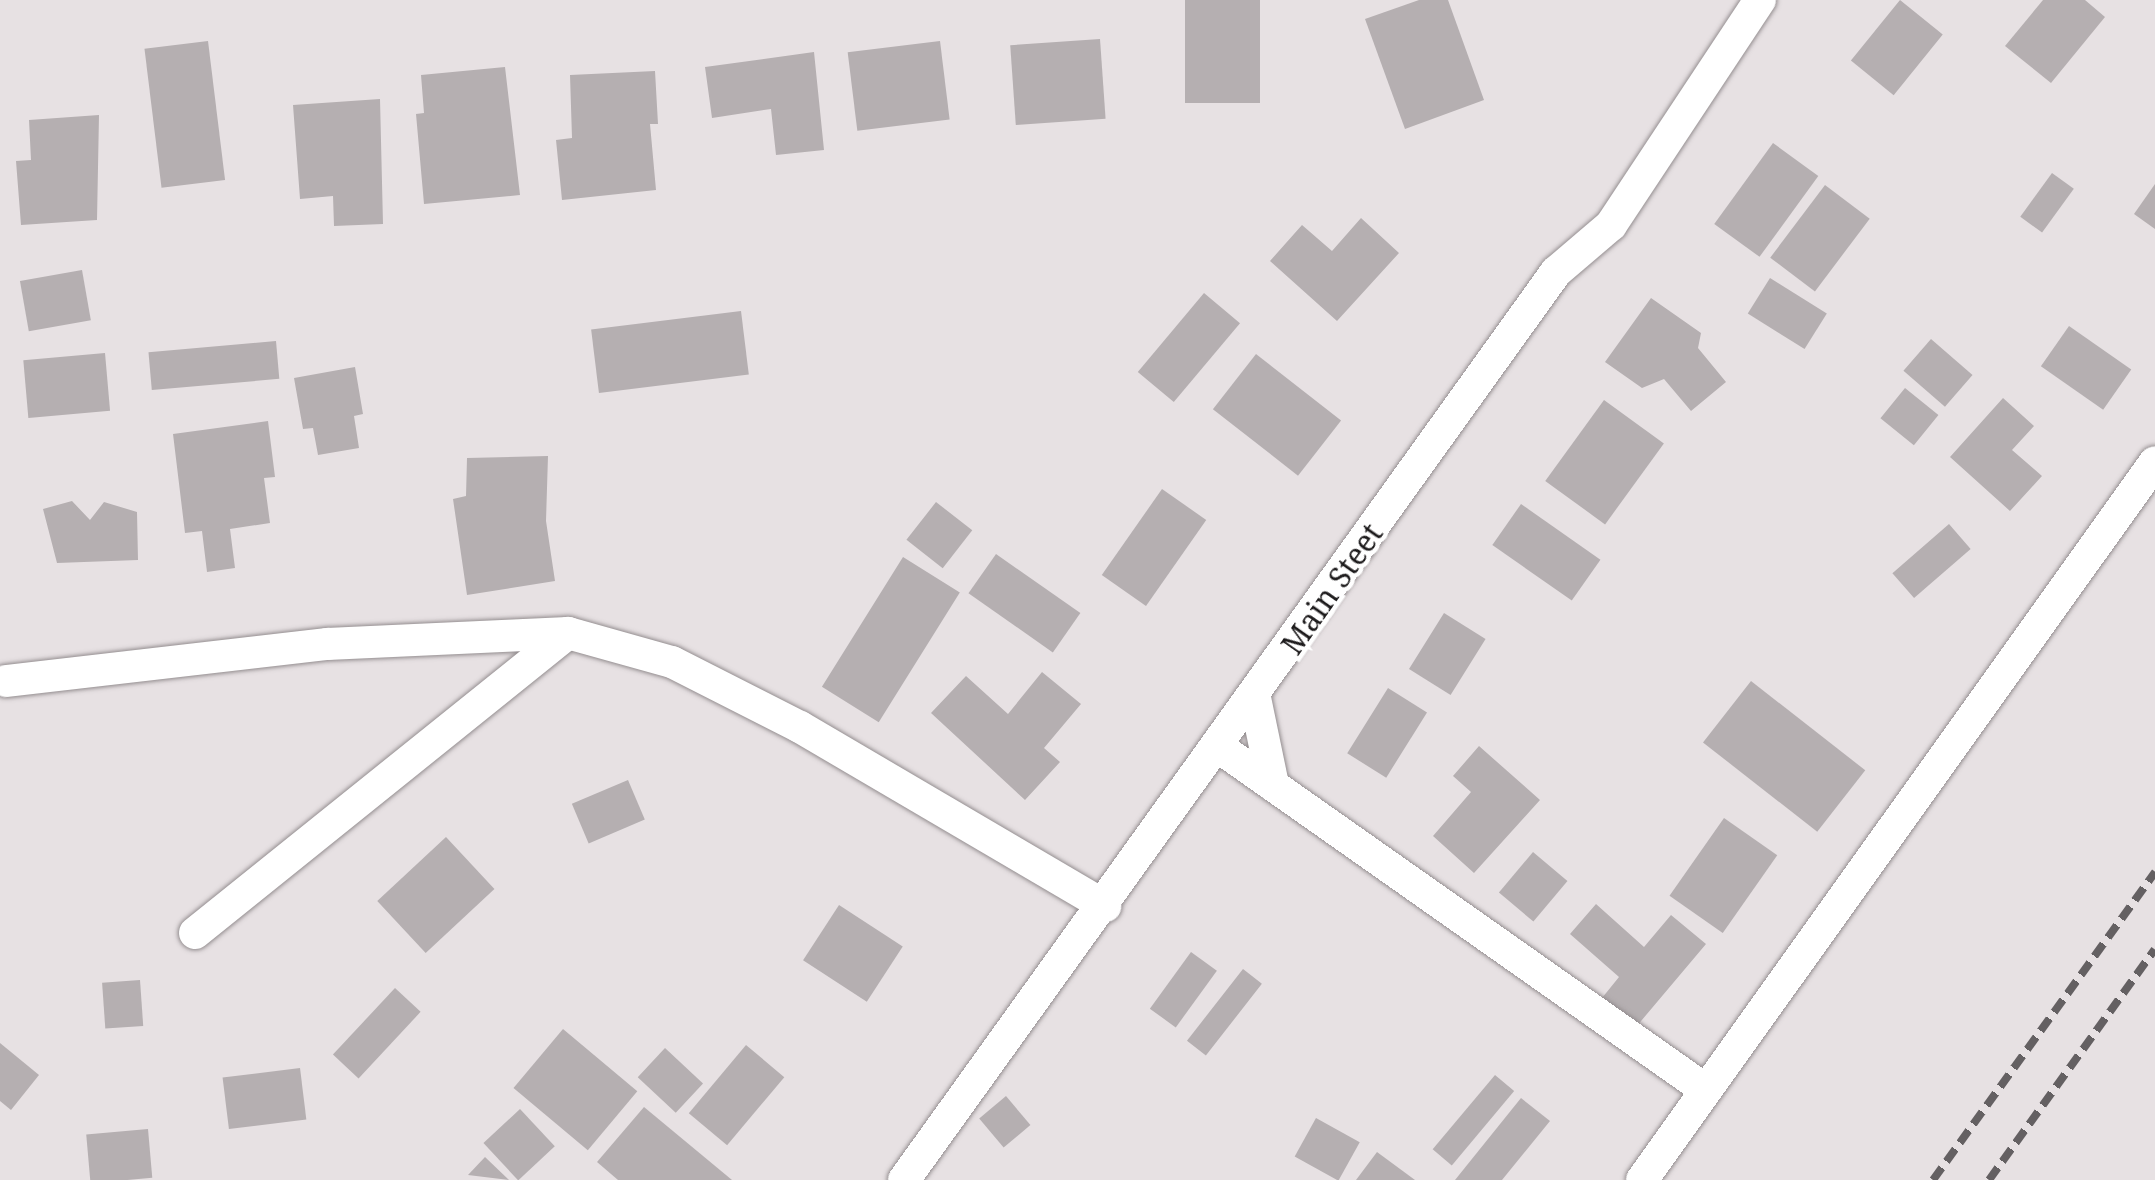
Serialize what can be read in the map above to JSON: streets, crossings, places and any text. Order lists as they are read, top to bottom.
{
  "streets": {
    "street": ["Main Steet"]
  }
}
